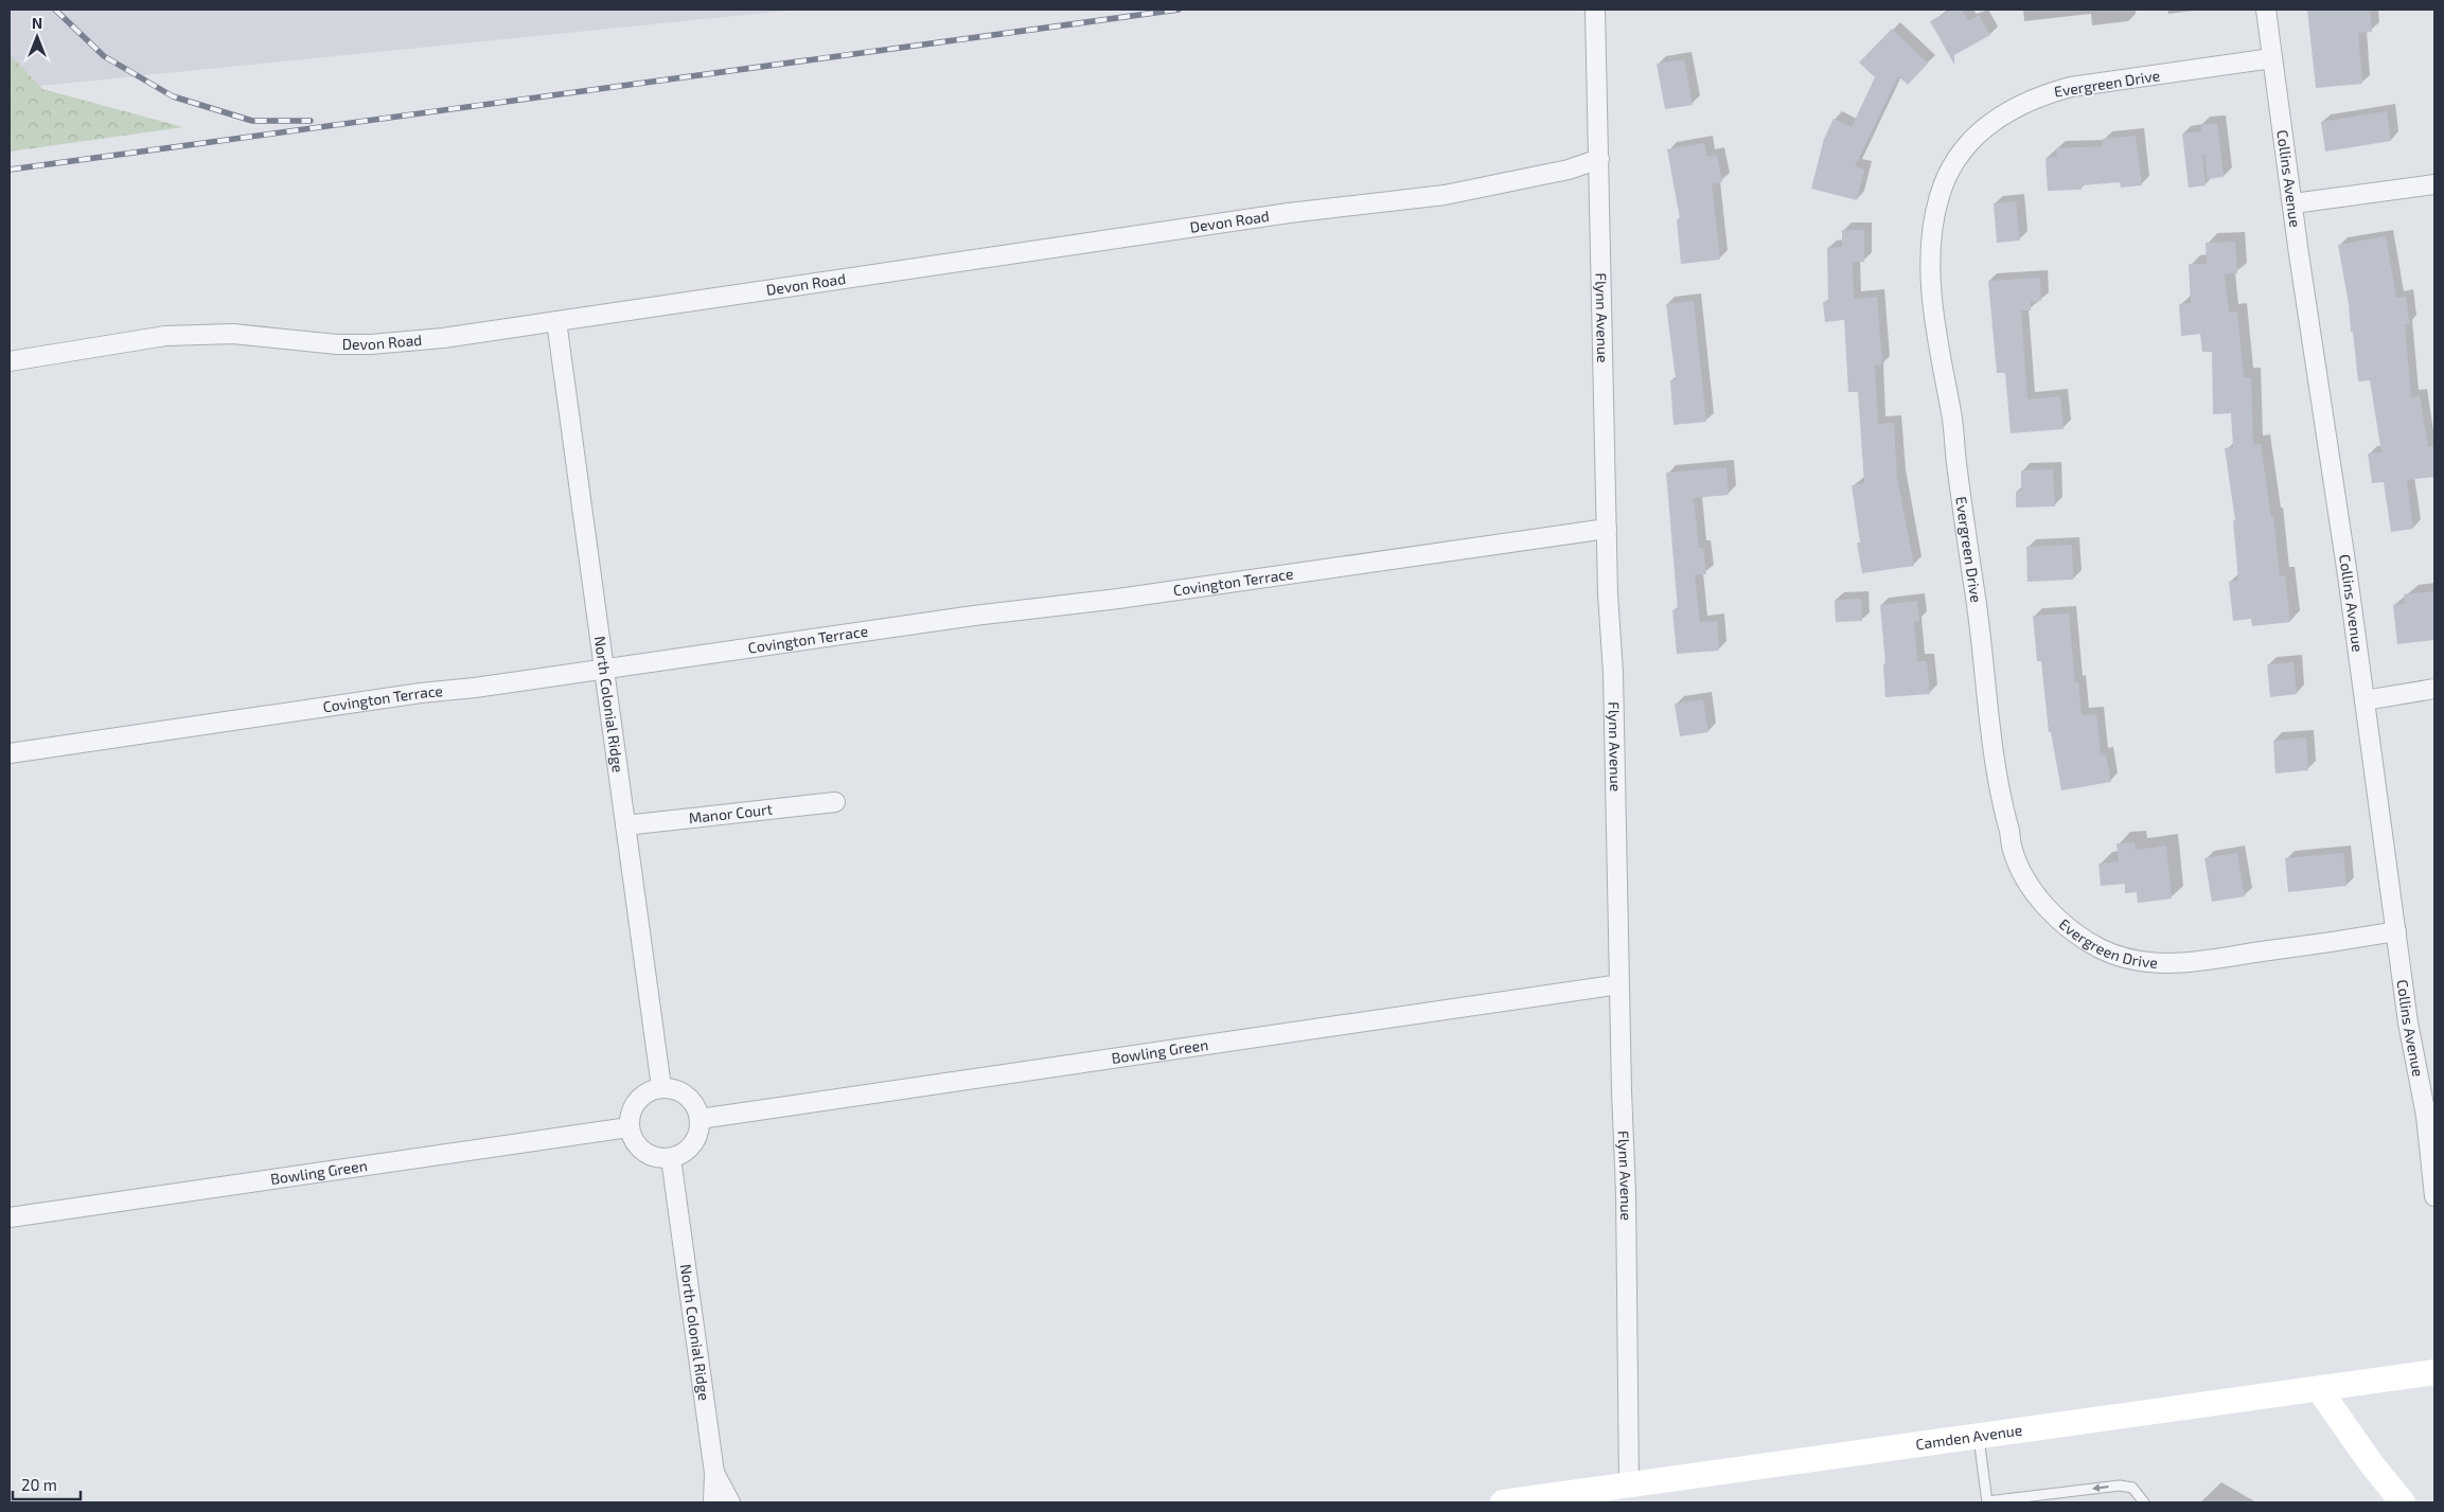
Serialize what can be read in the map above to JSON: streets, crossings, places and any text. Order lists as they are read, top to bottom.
{
  "streets": {
    "main road": ["Camden Avenue"],
    "street": [
      "Evergreen Drive",
      "Collins Avenue",
      "Devon Road",
      "Flynn Avenue",
      "Covington Terrace",
      "North Colonial Ridge",
      "Manor Court",
      "Bowling Green"
    ]
  },
  "crossings": [
    ["Evergreen Drive", "Collins Avenue"],
    ["Devon Road", "Flynn Avenue"],
    ["Devon Road", "North Colonial Ridge"],
    ["Flynn Avenue", "Covington Terrace"],
    ["Flynn Avenue", "Bowling Green"],
    ["Flynn Avenue", "Camden Avenue"],
    ["Covington Terrace", "North Colonial Ridge"],
    ["North Colonial Ridge", "Manor Court"],
    ["North Colonial Ridge", "Bowling Green"]
  ],
  "scale_bar": "20 m",
  "north": "top"
}
